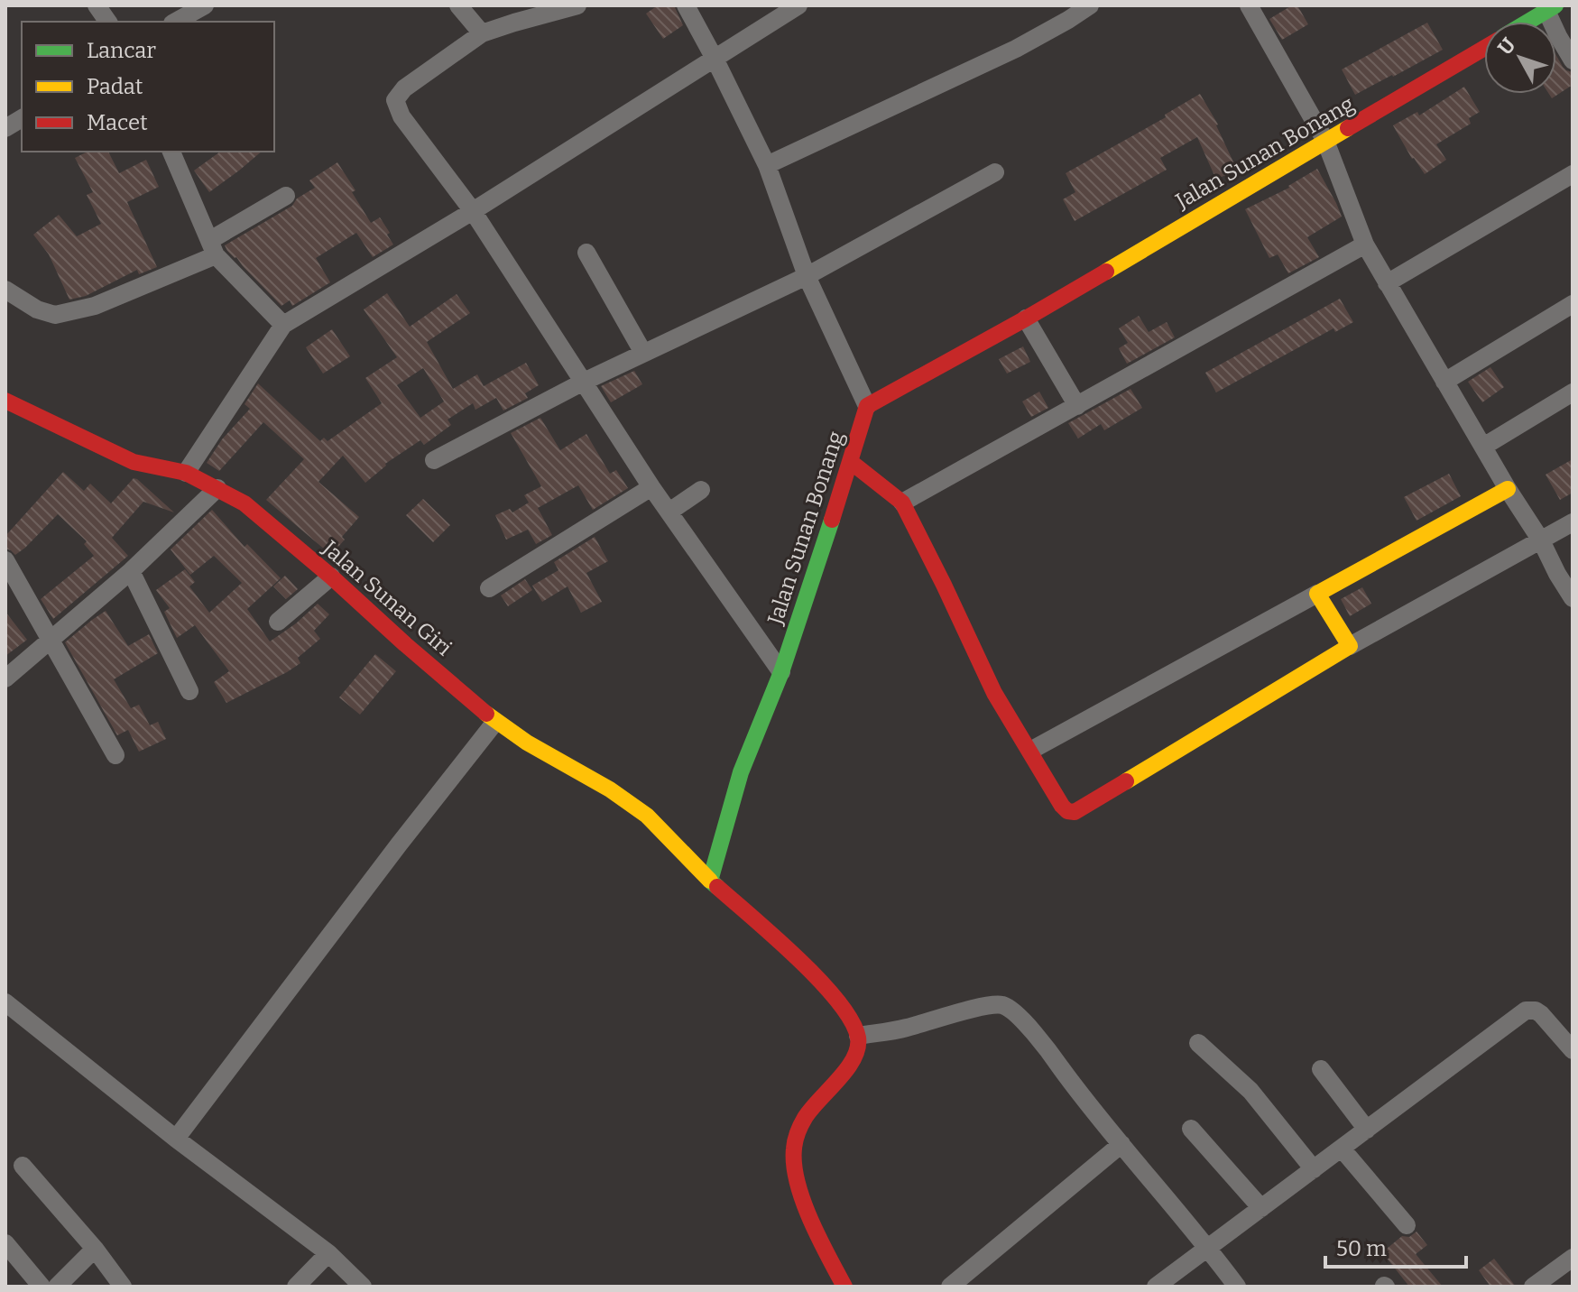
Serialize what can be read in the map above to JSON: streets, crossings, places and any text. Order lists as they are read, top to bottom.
{
  "streets": {
    "street": ["Jalan Sunan Bonang", "Jalan Sunan Giri"]
  },
  "crossings": [
    ["Jalan Sunan Bonang", "Jalan Sunan Giri"]
  ],
  "legend": ["Lancar", "Padat", "Macet"],
  "scale_bar": "50 m",
  "north": "top left"
}
